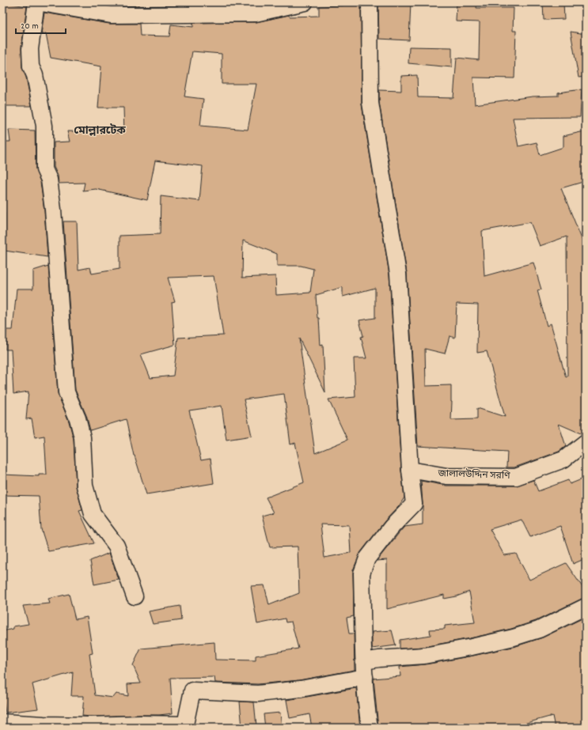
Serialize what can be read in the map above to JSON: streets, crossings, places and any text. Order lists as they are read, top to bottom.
{
  "streets": {
    "street": ["জালালউদ্দিন সরণি"]
  },
  "districts": ["মোল্লারটেক"],
  "scale_bar": "20 m"
}
